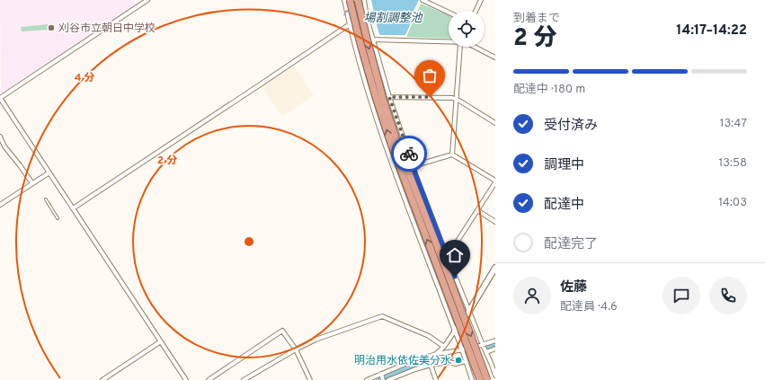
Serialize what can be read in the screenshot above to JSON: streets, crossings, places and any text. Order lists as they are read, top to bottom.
{
  "water": ["場割調整池"],
  "places": ["刈谷市立朝日中学校", "明治用水依佐美分水"],
  "page": {
    "heading": ["2 分", "到着まで", "14:17–14:22"],
    "panel": ["佐藤", "配達員 · 4.6"],
    "bar": "配達中 · 180 m",
    "list": [
      ["受付済み", "13:47"],
      ["調理中", "13:58"],
      ["配達中", "14:03"],
      "配達完了"
    ]
  },
  "rings": ["4 分", "2 分"]
}
